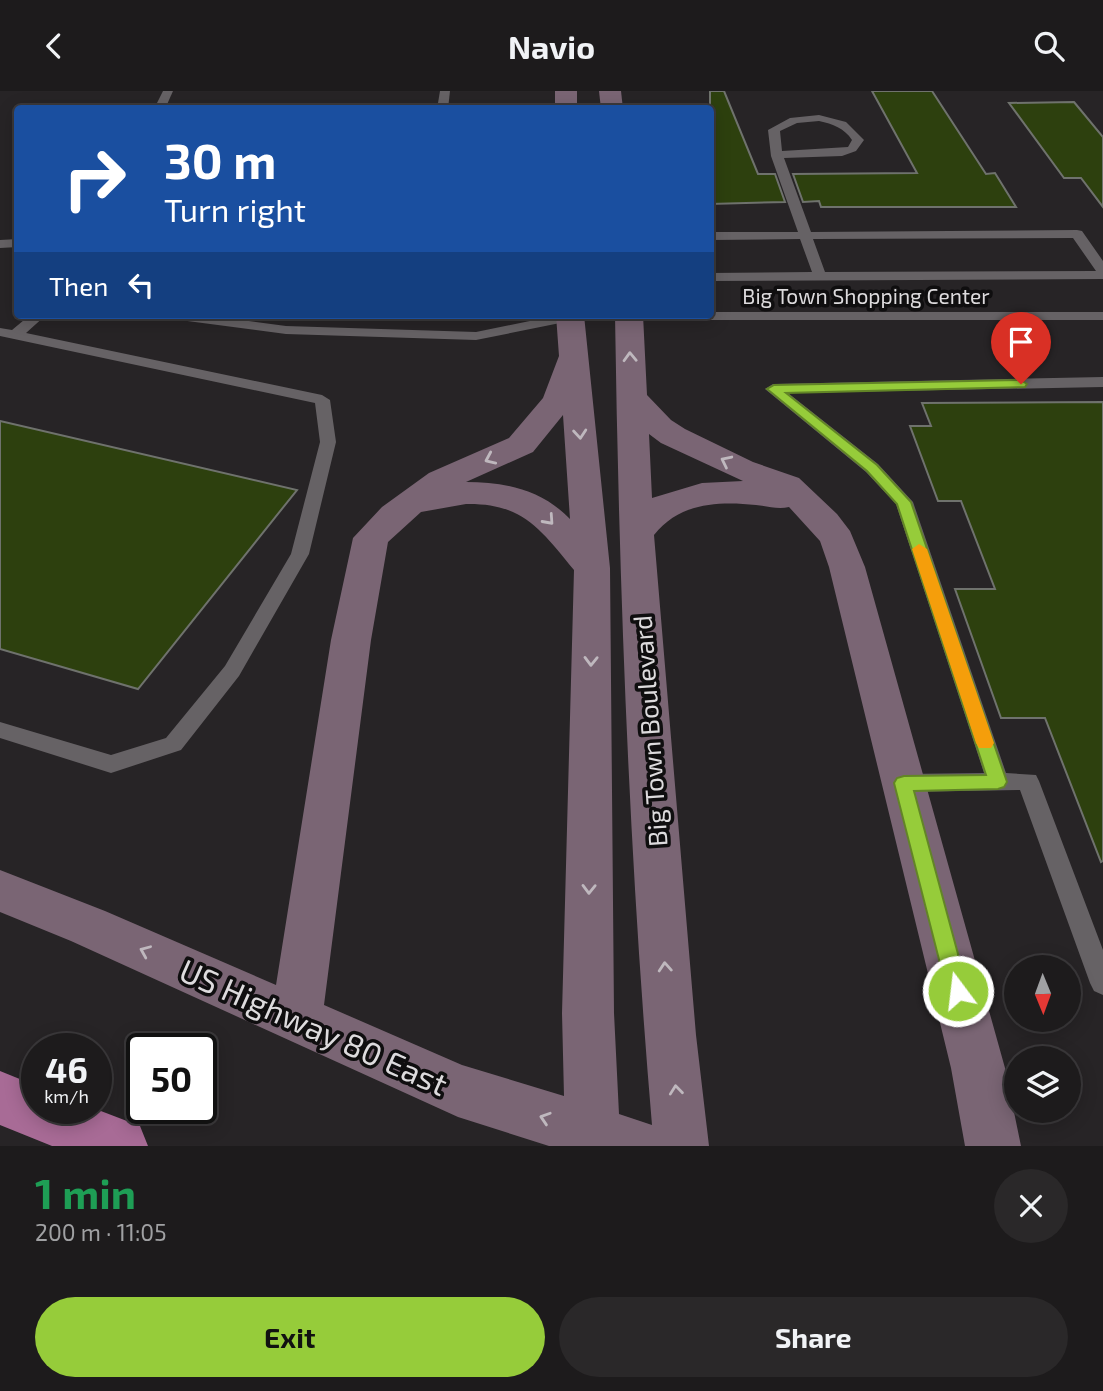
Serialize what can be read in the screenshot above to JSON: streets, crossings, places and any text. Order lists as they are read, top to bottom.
{
  "streets": {
    "main road": ["Big Town Boulevard", "US Highway 80 East"],
    "lane": ["Big Town Shopping Center"]
  },
  "crossings": [
    ["Big Town Shopping Center", "Big Town Boulevard"]
  ],
  "one_way": ["US Highway 80 East"],
  "north": "bottom",
  "page": {
    "header": "Navio",
    "turn": ["30 m", "Turn right"],
    "then": "Then",
    "speed": "46 km/h",
    "limit": "50",
    "heading": ["1 min", "200 m · 11:05"],
    "buttons": ["Exit", "Share"]
  }
}
